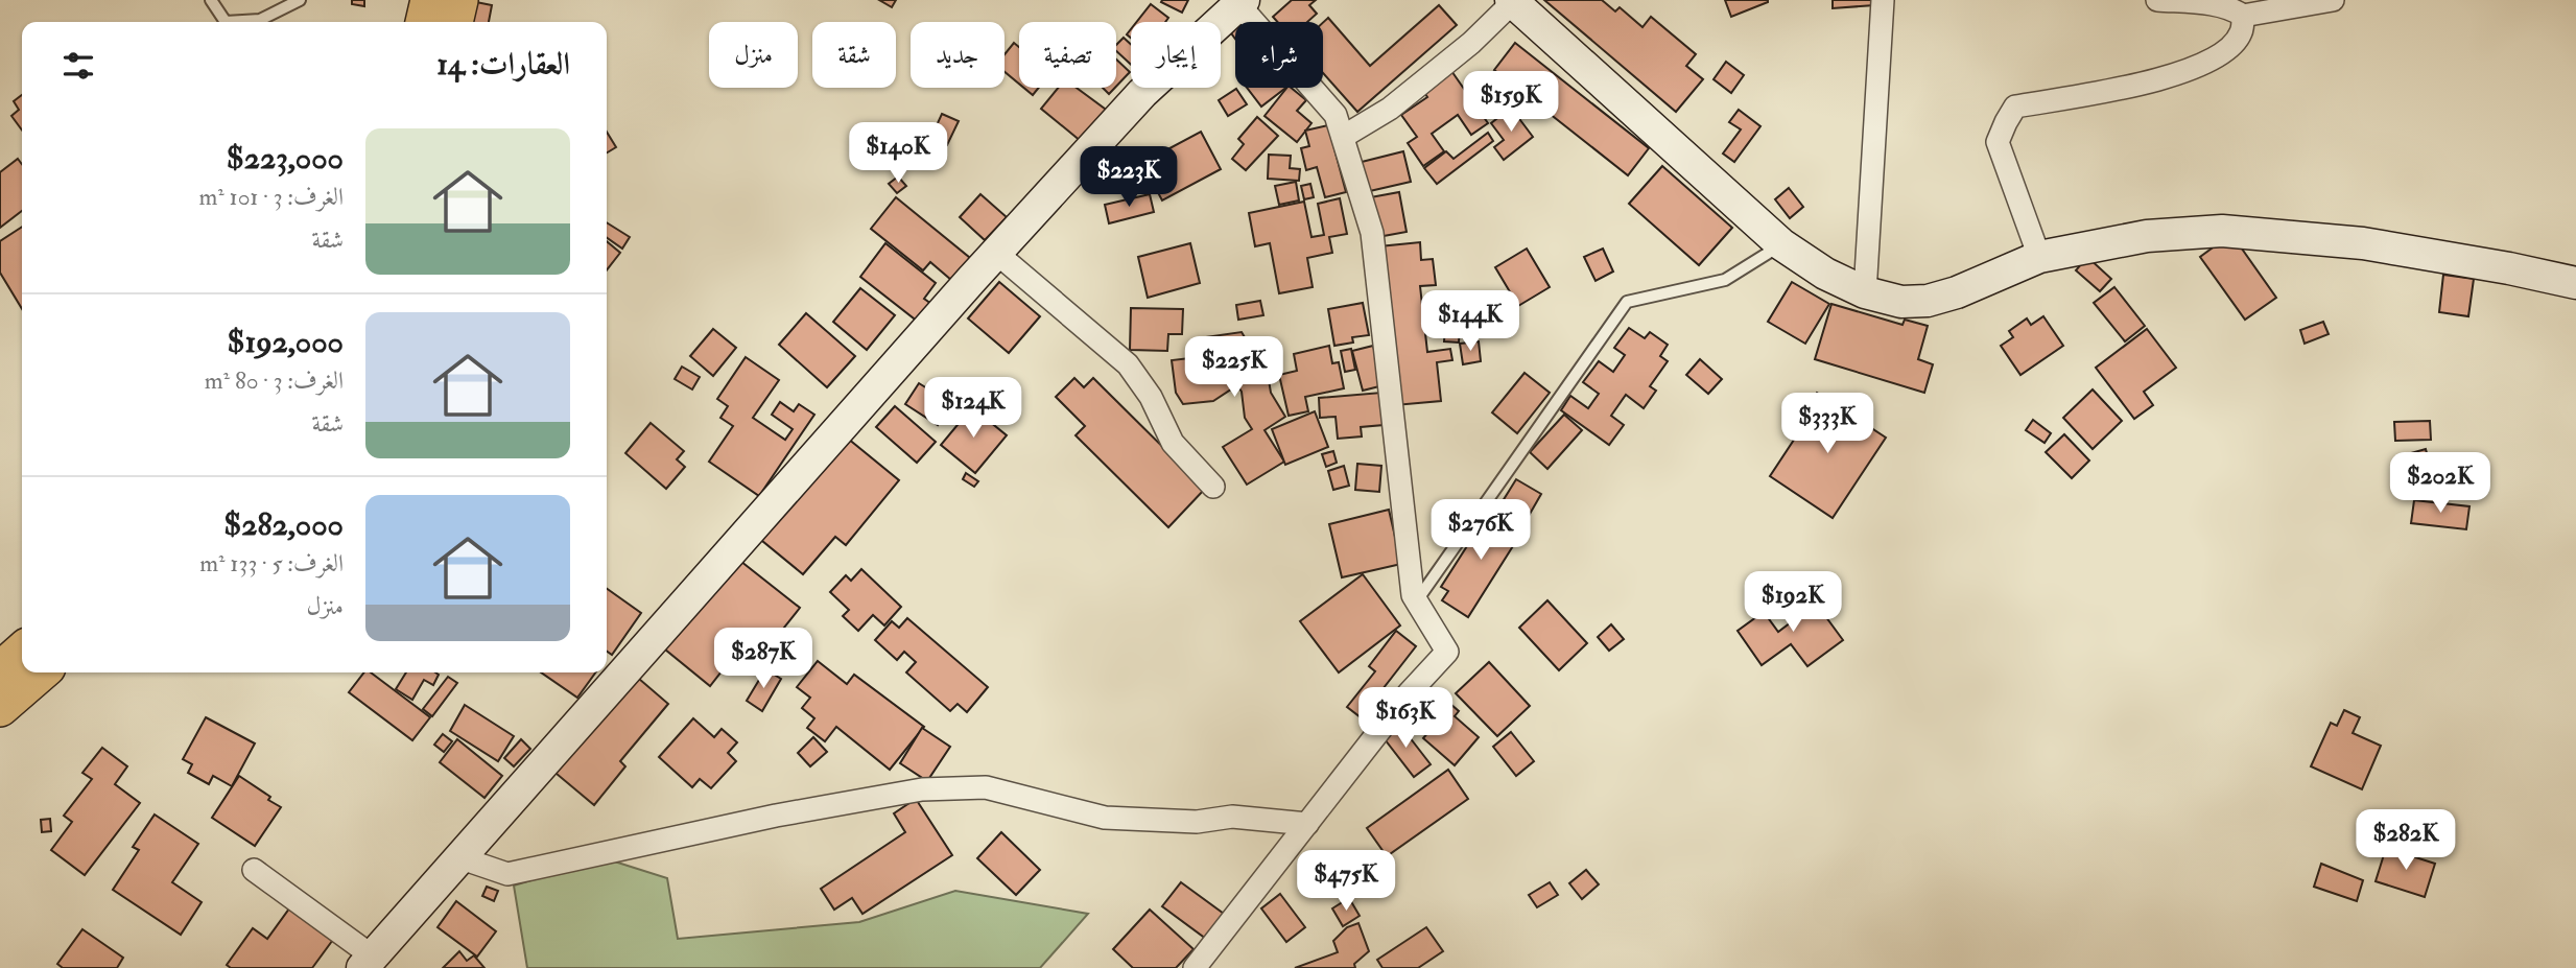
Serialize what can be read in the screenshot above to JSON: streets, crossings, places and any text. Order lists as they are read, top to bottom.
{
  "page": {
    "chip": [
      "شراء",
      "إيجار",
      "تصفية",
      "جديد",
      "شقة",
      "منزل"
    ],
    "heading": "العقارات: 14",
    "price": [
      "$159K",
      "$140K",
      "$223K",
      "$144K",
      "$225K",
      "$124K",
      "$333K",
      "$202K",
      "$276K",
      "$192K",
      "$287K",
      "$163K",
      "$282K",
      "$475K"
    ],
    "list": [
      {
        "name": "$223,000",
        "note": "الغرف: 3 · 101 m² · شقة"
      },
      {
        "name": "$192,000",
        "note": "الغرف: 3 · 80 m² · شقة"
      },
      {
        "name": "$282,000",
        "note": "الغرف: 5 · 133 m² · منزل"
      }
    ]
  }
}
